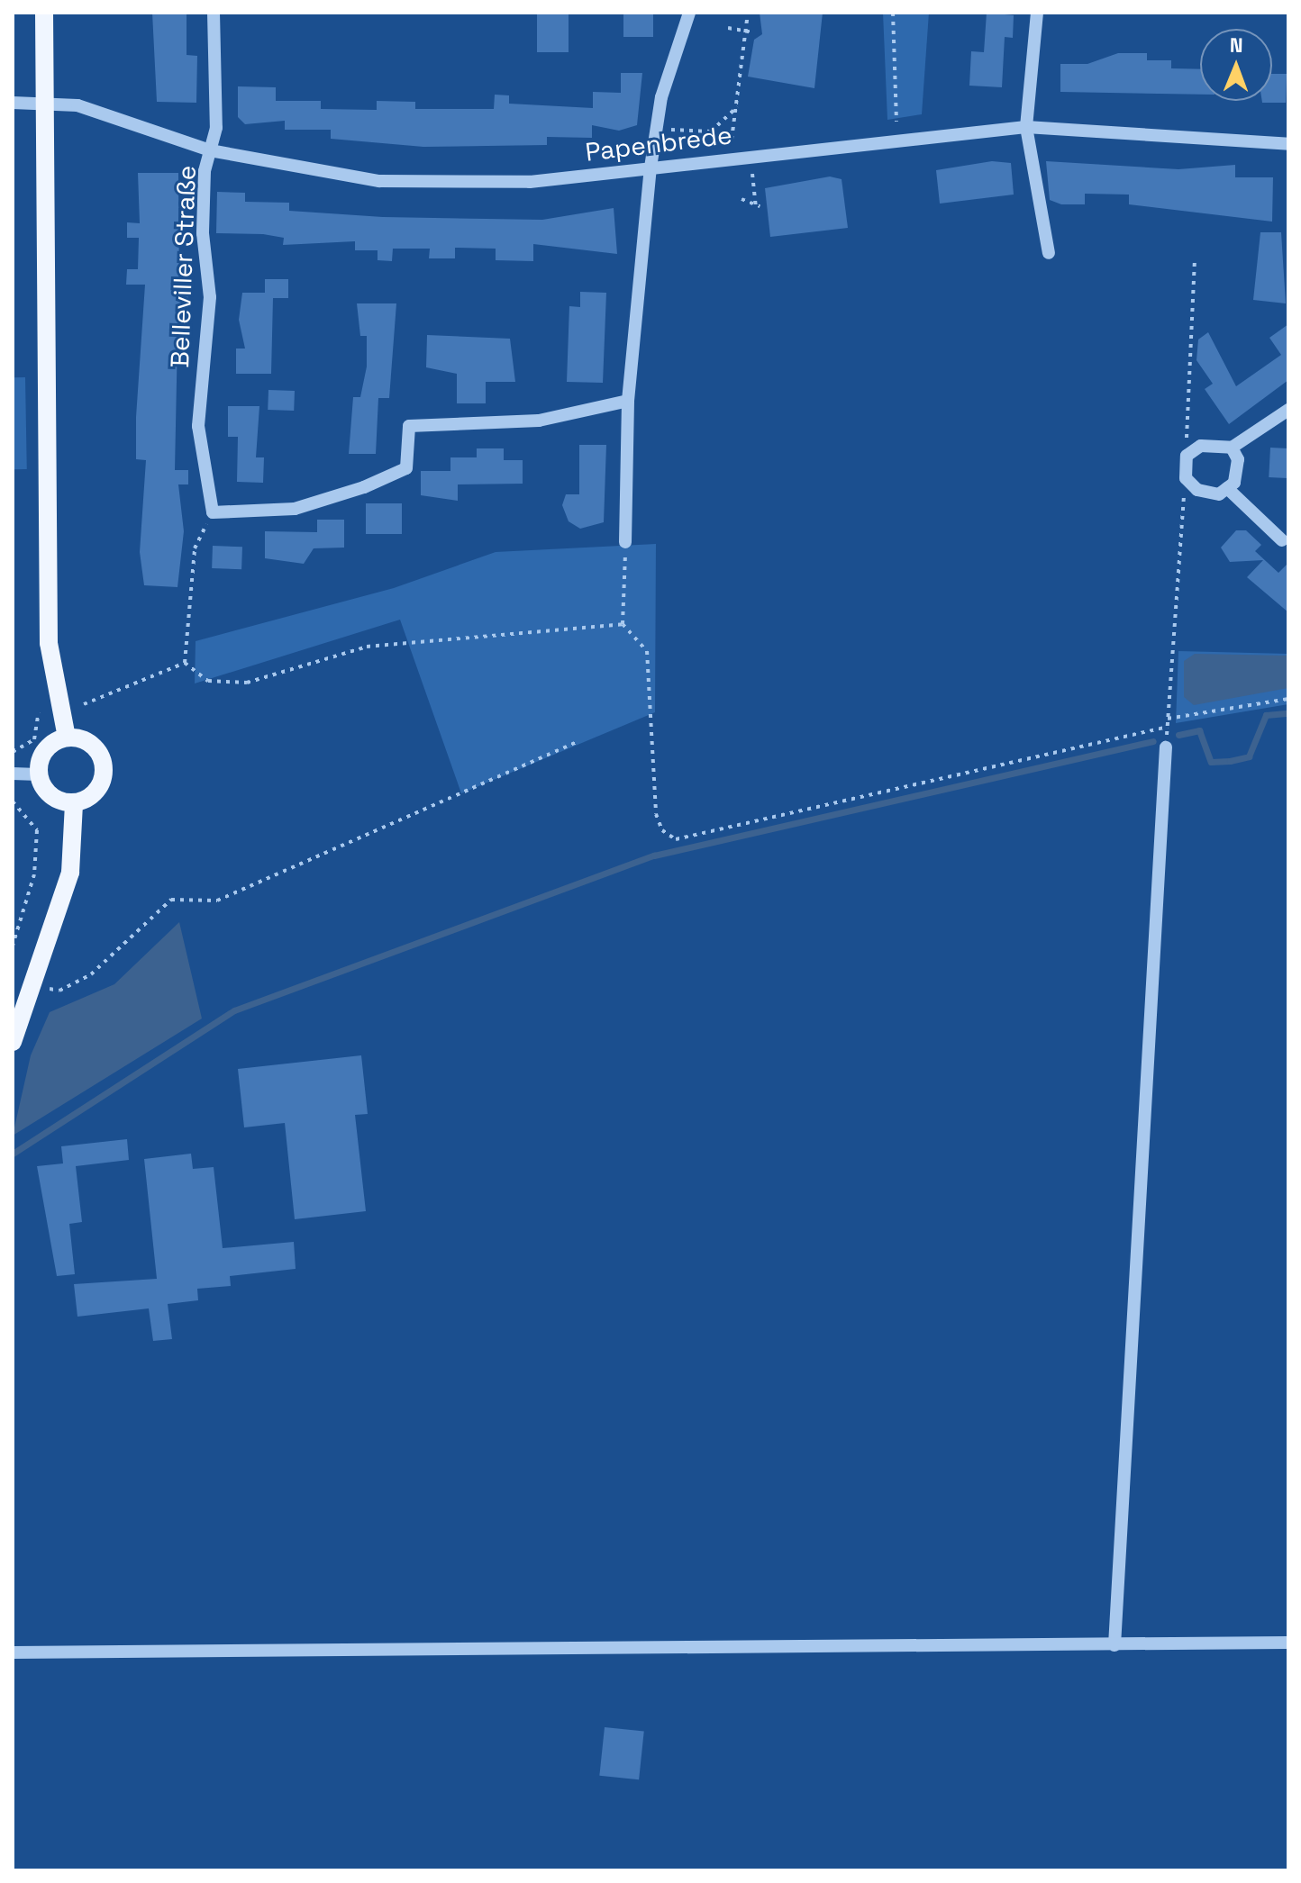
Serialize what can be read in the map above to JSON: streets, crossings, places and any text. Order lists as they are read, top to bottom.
{
  "streets": {
    "street": ["Papenbrede", "Belleviller Straße"]
  },
  "crossings": [
    ["Papenbrede", "Belleviller Straße"]
  ],
  "north": "top"
}
